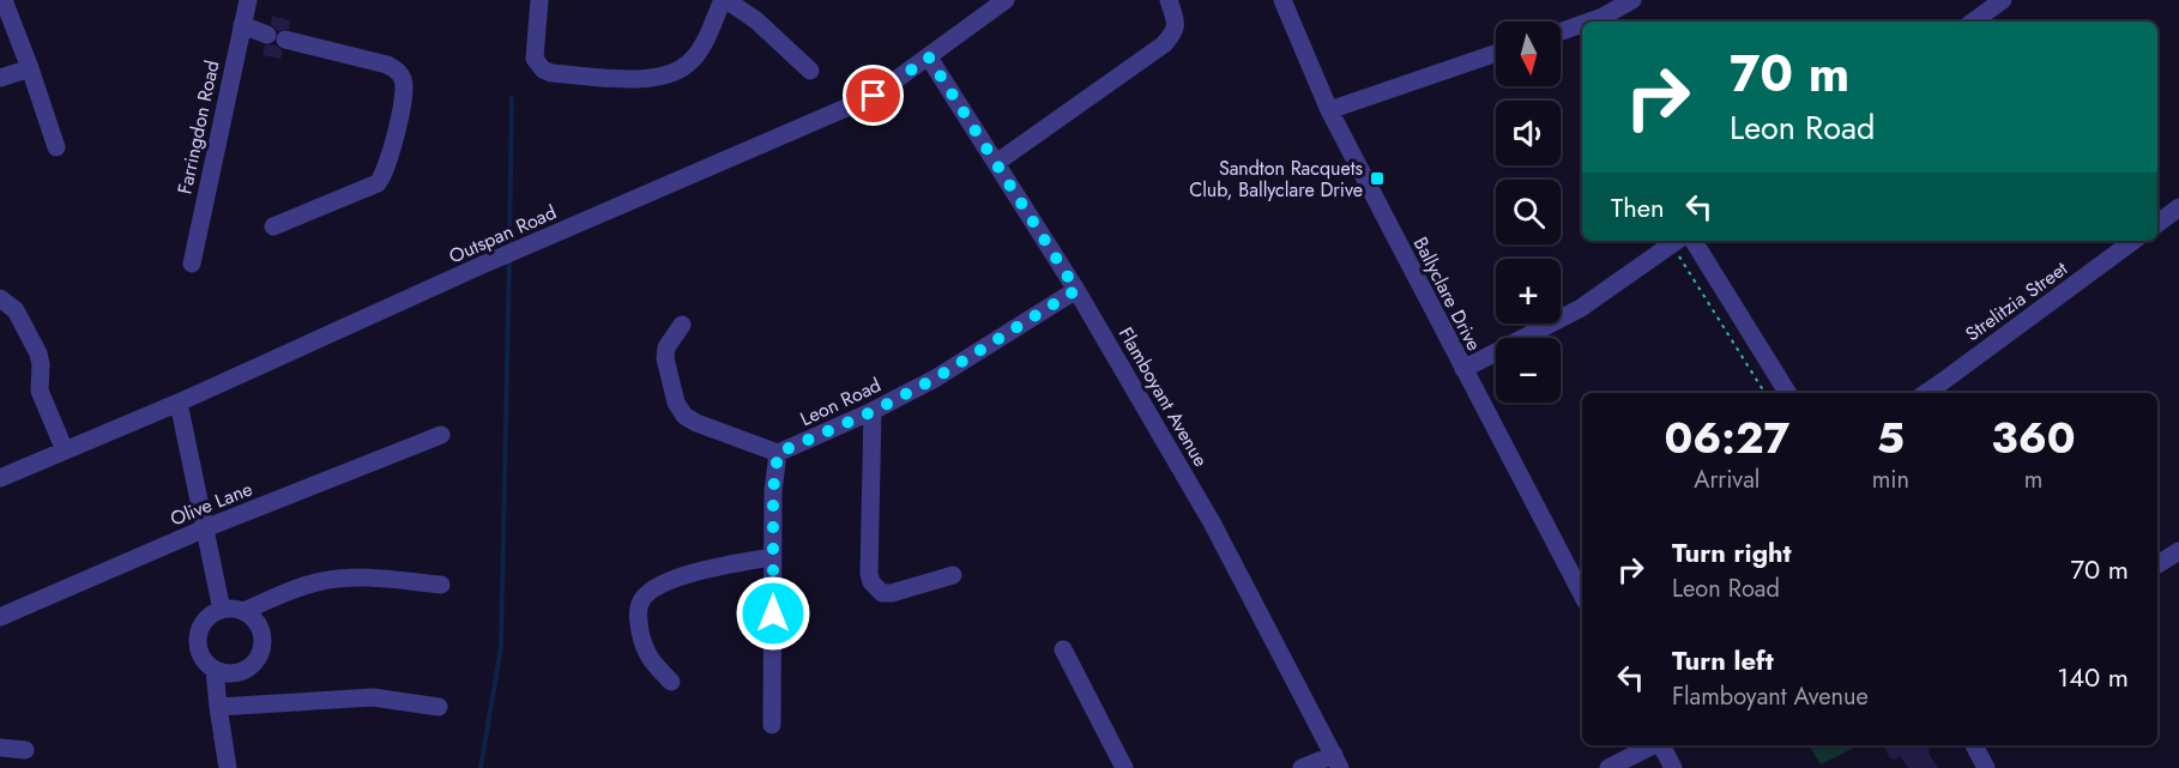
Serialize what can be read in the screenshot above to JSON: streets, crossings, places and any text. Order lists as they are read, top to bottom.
{
  "streets": {
    "street": [
      "Farringdon Road",
      "Outspan Road",
      "Ballyclare Drive",
      "Strelitzia Street",
      "Flamboyant Avenue",
      "Leon Road",
      "Olive Lane"
    ]
  },
  "crossings": [
    ["Outspan Road", "Flamboyant Avenue"],
    ["Flamboyant Avenue", "Leon Road"]
  ],
  "places": {
    "transit": ["Sandton Racquets Club, Ballyclare Drive"]
  },
  "north": "bottom",
  "page": {
    "map_buttons": ["+", "−"],
    "turn": ["70 m", "Leon Road"],
    "then": "Then",
    "eta": [
      "06:27",
      "Arrival",
      "5",
      "min",
      "360",
      "m"
    ],
    "list": [
      {
        "name": "Turn right",
        "note": "Leon Road",
        "value": "70 m"
      },
      {
        "name": "Turn left",
        "note": "Flamboyant Avenue",
        "value": "140 m"
      }
    ]
  }
}
